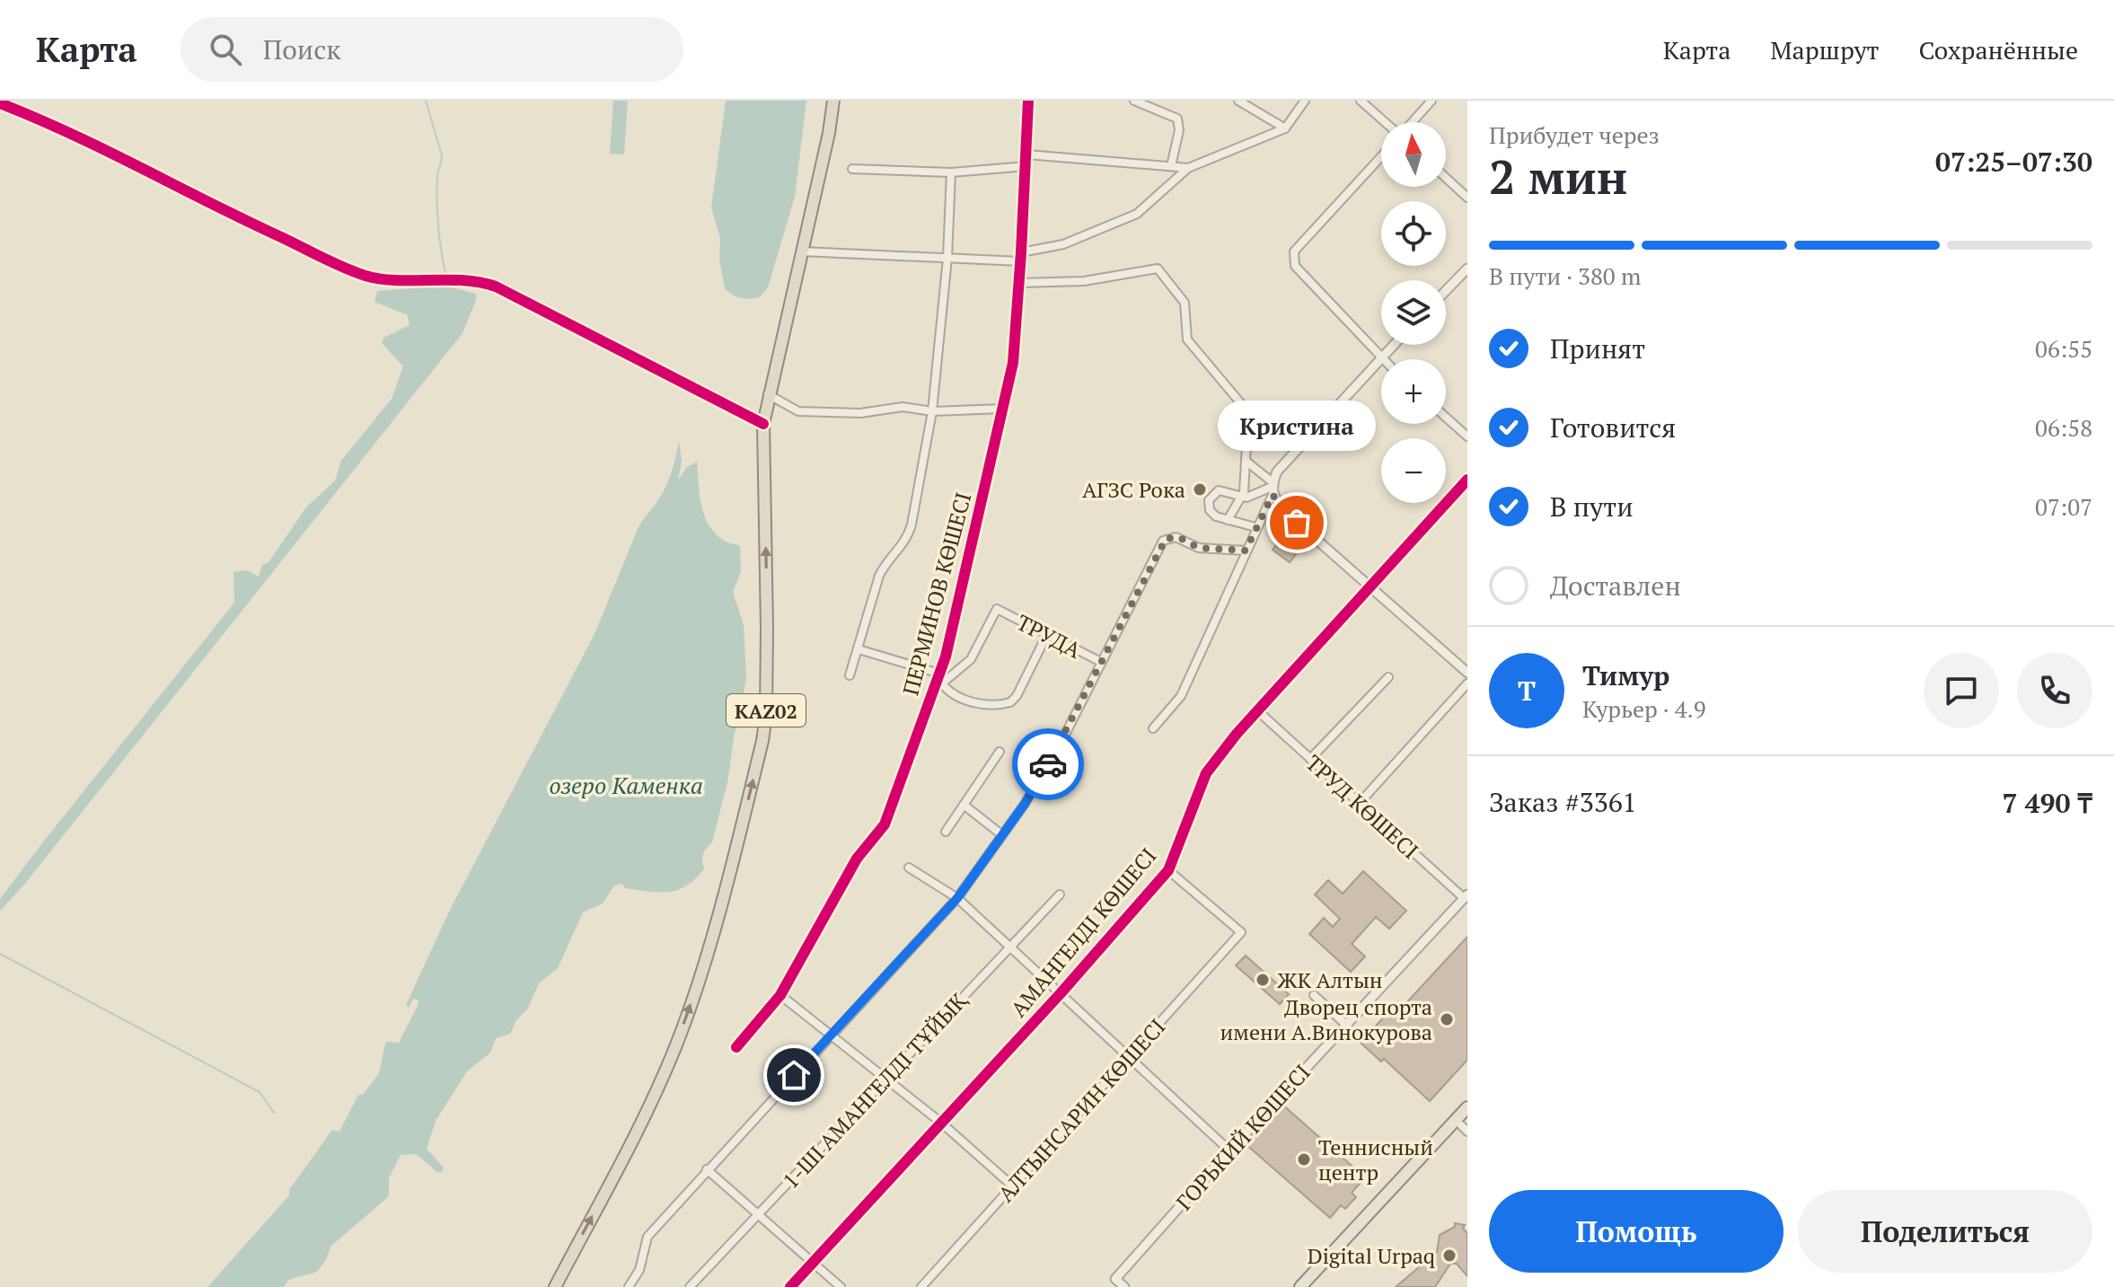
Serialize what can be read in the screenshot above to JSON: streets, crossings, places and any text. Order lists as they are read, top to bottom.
{
  "streets": {
    "highway": ["KAZ02"],
    "street": [
      "ПЕРМИНОВ КӨШЕСІ",
      "ТРУДА",
      "ТРУД КӨШЕСІ",
      "АМАНГЕЛДІ КӨШЕСІ",
      "1-ШІ АМАНГЕЛДІ ТҰЙЫҚ",
      "АЛТЫНСАРИН КӨШЕСІ",
      "ГОРЬКИЙ КӨШЕСІ"
    ]
  },
  "crossings": [
    ["ПЕРМИНОВ КӨШЕСІ", "ТРУДА"],
    ["ТРУД КӨШЕСІ", "АМАНГЕЛДІ КӨШЕСІ"],
    ["ТРУД КӨШЕСІ", "ГОРЬКИЙ КӨШЕСІ"],
    ["АМАНГЕЛДІ КӨШЕСІ", "АЛТЫНСАРИН КӨШЕСІ"]
  ],
  "water": ["озеро Каменка"],
  "places": [
    "АГЗС Рока",
    "Кристина",
    "ЖК Алтын",
    "Дворец спорта имени А.Винокурова",
    "Теннисный центр",
    "Digital Urpaq"
  ],
  "north": "top",
  "page": {
    "header": "Карта",
    "search": "Поиск",
    "nav": ["Карта", "Маршрут", "Сохранённые"],
    "heading": ["2 мин", "Прибудет через", "07:25–07:30"],
    "panel": [
      "Тимур",
      "Курьер · 4.9",
      "Заказ #3361",
      "7 490 ₸"
    ],
    "map_buttons": ["+", "−"],
    "bar": "В пути · 380 m",
    "list": [
      ["Принят", "06:55"],
      ["Готовится", "06:58"],
      ["В пути", "07:07"],
      "Доставлен"
    ],
    "bubble": "Кристина",
    "round": "Т",
    "buttons": ["Помощь", "Поделиться"]
  }
}
